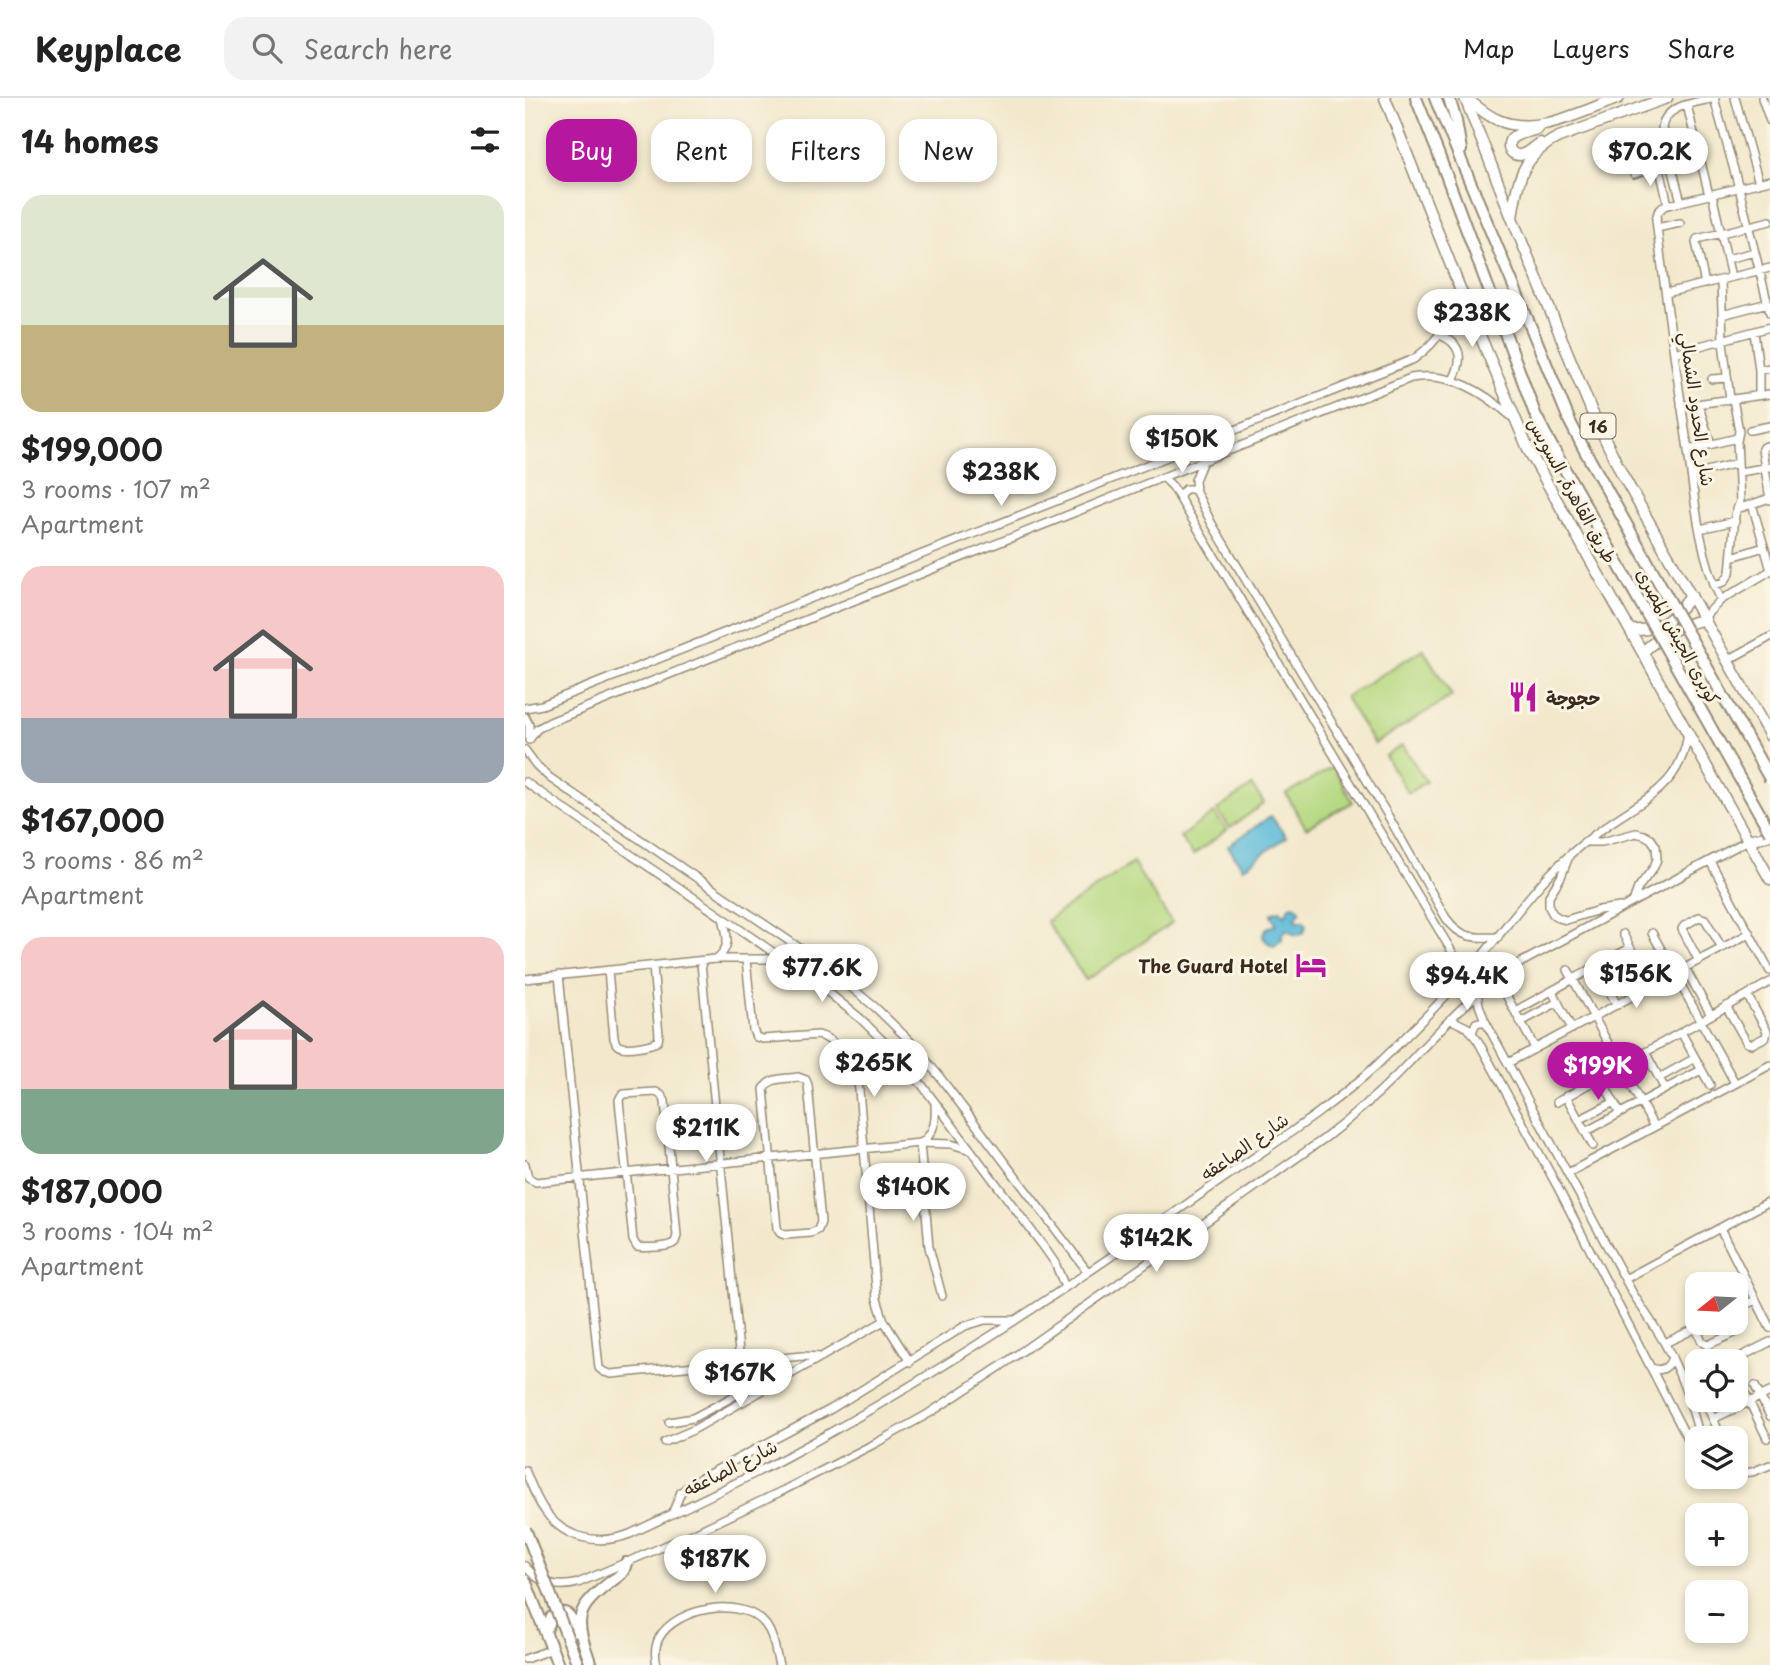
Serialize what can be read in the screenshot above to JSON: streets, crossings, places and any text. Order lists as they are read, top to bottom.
{
  "streets": {
    "highway": ["16", "كوبرى الجيش المصرى"],
    "main road": ["طريق القاهرة, السويس"],
    "street": ["شارع الحدود الشمالي", "شارع الصاعقه"]
  },
  "crossings": [
    ["16", "كوبرى الجيش المصرى"],
    ["طريق القاهرة, السويس", "شارع الصاعقه"]
  ],
  "places": {
    "restaurant": ["حجوجة"],
    "hotel": ["The Guard Hotel"]
  },
  "north": "left",
  "page": {
    "header": "Keyplace",
    "search": "Search here",
    "nav": ["Map", "Layers", "Share"],
    "heading": "14 homes",
    "chip": [
      "Buy",
      "Rent",
      "Filters",
      "New"
    ],
    "price": [
      "$70.2K",
      "$238K",
      "$150K",
      "$238K",
      "$77.6K",
      "$156K",
      "$94.4K",
      "$265K",
      "$199K",
      "$211K",
      "$140K",
      "$142K",
      "$167K",
      "$187K"
    ],
    "list": [
      {
        "name": "$199,000",
        "note": "3 rooms · 107 m² · Apartment"
      },
      {
        "name": "$167,000",
        "note": "3 rooms · 86 m² · Apartment"
      },
      {
        "name": "$187,000",
        "note": "3 rooms · 104 m² · Apartment"
      }
    ],
    "map_buttons": ["+", "−"]
  }
}
